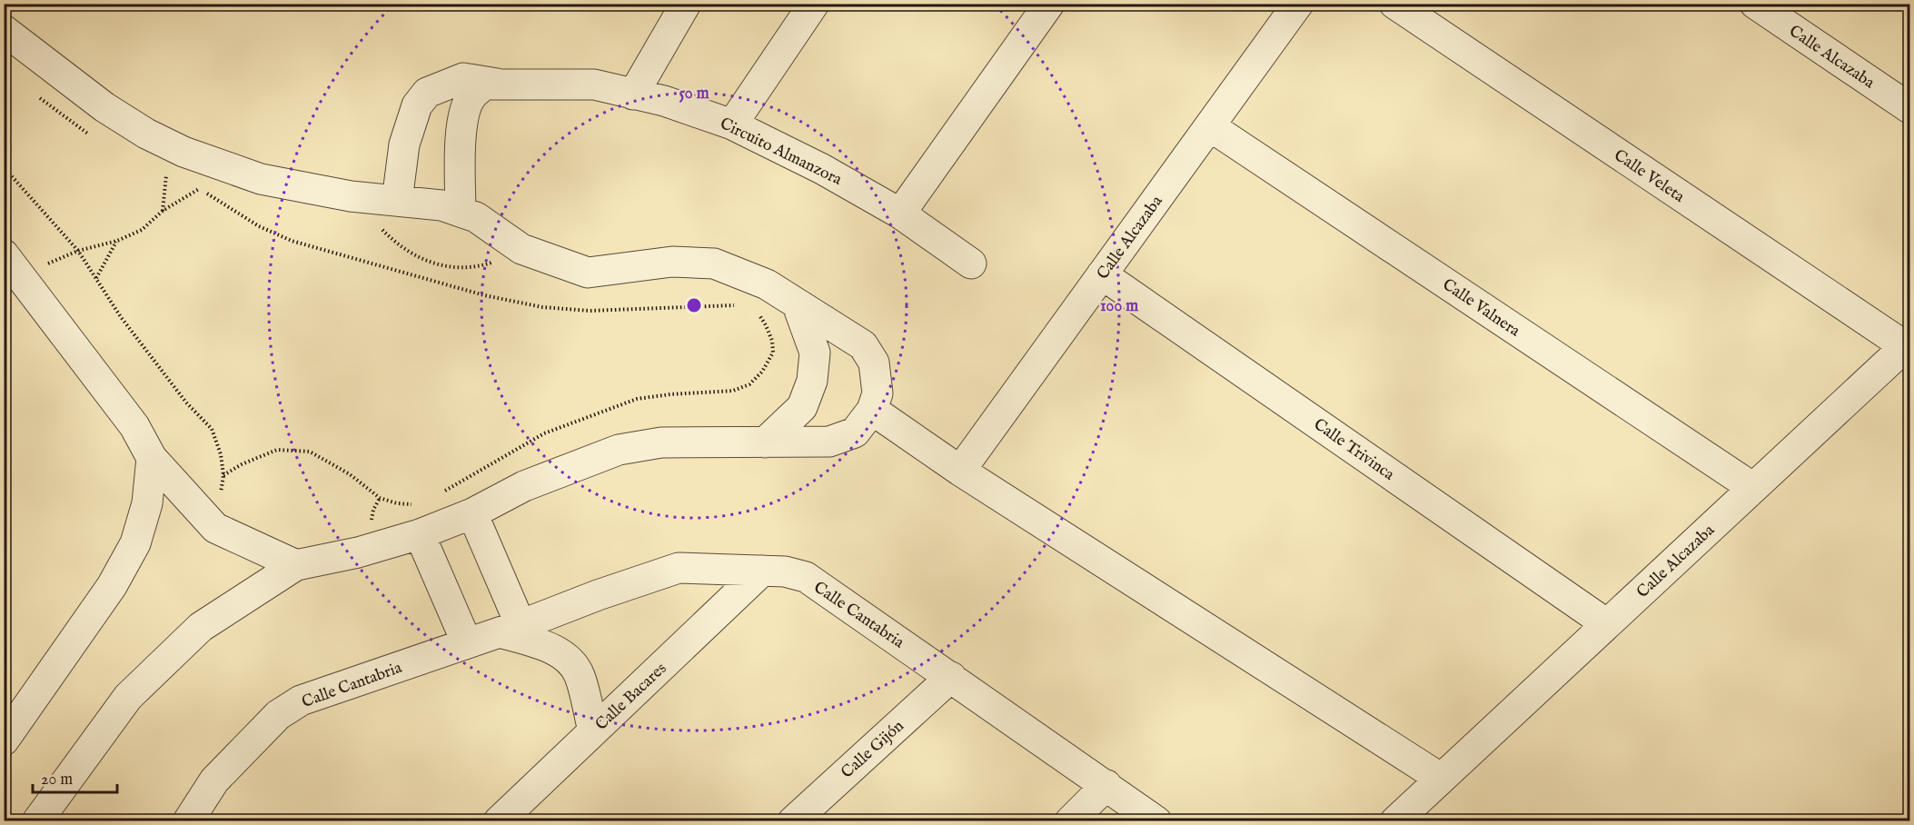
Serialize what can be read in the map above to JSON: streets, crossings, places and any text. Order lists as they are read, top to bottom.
{
  "streets": {
    "street": [
      "Calle Alcazaba",
      "Circuito Almanzora",
      "Calle Veleta",
      "Calle Valnera",
      "Calle Trivinca",
      "Calle Cantabria",
      "Calle Bacares",
      "Calle Gijón"
    ]
  },
  "crossings": [
    ["Calle Alcazaba", "Calle Veleta"],
    ["Calle Alcazaba", "Calle Valnera"],
    ["Calle Alcazaba", "Calle Trivinca"],
    ["Calle Cantabria", "Calle Bacares"],
    ["Calle Cantabria", "Calle Gijón"]
  ],
  "scale_bar": "20 m",
  "rings": ["50 m", "100 m"]
}
